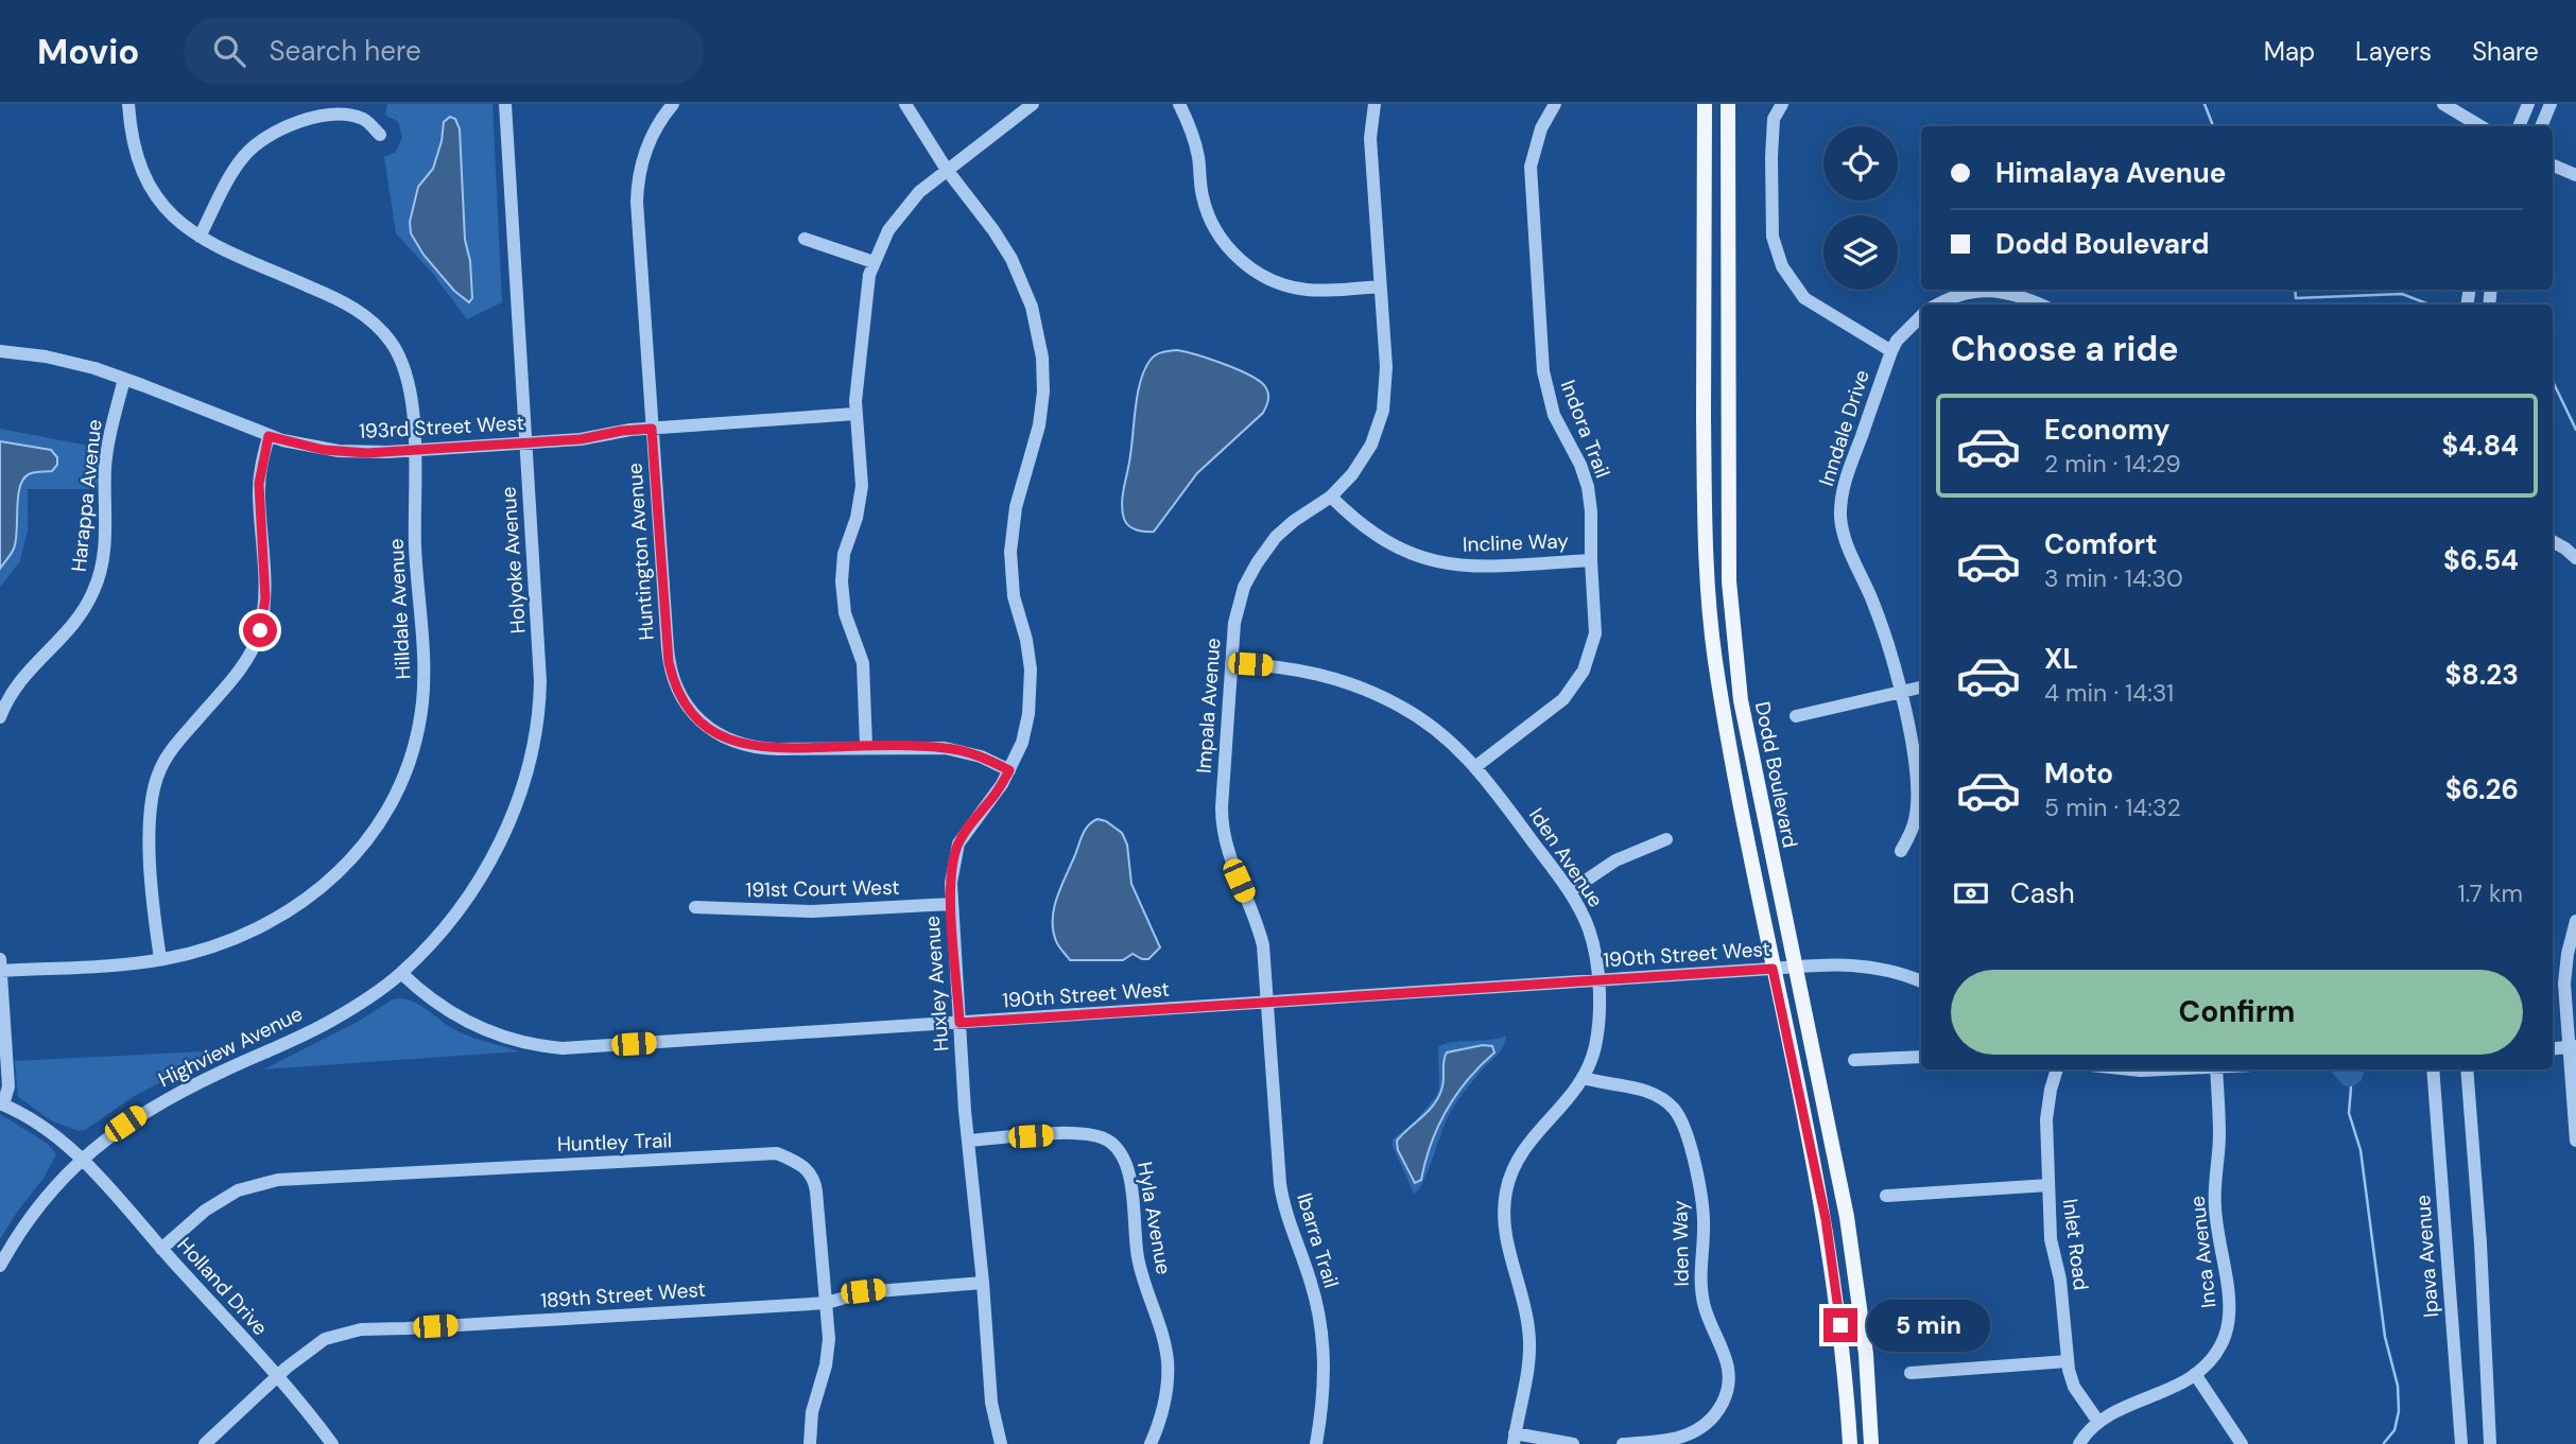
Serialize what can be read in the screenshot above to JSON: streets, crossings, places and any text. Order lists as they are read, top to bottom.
{
  "streets": {
    "main road": ["Dodd Boulevard"],
    "street": [
      "193rd Street West",
      "Inndale Drive",
      "Indora Trail",
      "Harappa Avenue",
      "Incline Way",
      "Huntington Avenue",
      "Holyoke Avenue",
      "Hilldale Avenue",
      "Impala Avenue",
      "Iden Avenue",
      "191st Court West",
      "190th Street West",
      "Huxley Avenue",
      "Highview Avenue",
      "Huntley Trail",
      "Hyla Avenue",
      "Ibarra Trail",
      "Iden Way",
      "Inlet Road",
      "Inca Avenue",
      "Ipava Avenue",
      "Holland Drive",
      "189th Street West"
    ]
  },
  "crossings": [
    ["193rd Street West", "Harappa Avenue"],
    ["193rd Street West", "Huntington Avenue"],
    ["193rd Street West", "Holyoke Avenue"],
    ["193rd Street West", "Hilldale Avenue"],
    ["Indora Trail", "Incline Way"],
    ["Indora Trail", "Iden Avenue"],
    ["Incline Way", "Impala Avenue"],
    ["Huntington Avenue", "Huxley Avenue"],
    ["Holyoke Avenue", "190th Street West"],
    ["Holyoke Avenue", "Highview Avenue"],
    ["Impala Avenue", "Iden Avenue"],
    ["Impala Avenue", "190th Street West"],
    ["Impala Avenue", "Ibarra Trail"],
    ["Dodd Boulevard", "190th Street West"],
    ["Iden Avenue", "190th Street West"],
    ["Iden Avenue", "Iden Way"],
    ["191st Court West", "Huxley Avenue"],
    ["190th Street West", "Huxley Avenue"],
    ["190th Street West", "Highview Avenue"],
    ["190th Street West", "Ibarra Trail"],
    ["Huxley Avenue", "Hyla Avenue"],
    ["Huxley Avenue", "189th Street West"],
    ["Highview Avenue", "Holland Drive"],
    ["Huntley Trail", "Holland Drive"],
    ["Huntley Trail", "189th Street West"],
    ["Inlet Road", "Inca Avenue"],
    ["Holland Drive", "189th Street West"]
  ],
  "page": {
    "header": "Movio",
    "search": "Search here",
    "nav": ["Map", "Layers", "Share"],
    "banner": ["Himalaya Avenue", "Dodd Boulevard"],
    "heading": "Choose a ride",
    "list": [
      {
        "name": "Economy",
        "note": "2 min · 14:29",
        "value": "$4.84"
      },
      {
        "name": "Comfort",
        "note": "3 min · 14:30",
        "value": "$6.54"
      },
      {
        "name": "XL",
        "note": "4 min · 14:31",
        "value": "$8.23"
      },
      {
        "name": "Moto",
        "note": "5 min · 14:32",
        "value": "$6.26"
      }
    ],
    "pay": ["Cash", "1.7 km"],
    "buttons": "Confirm",
    "bubble": "5 min"
  }
}
